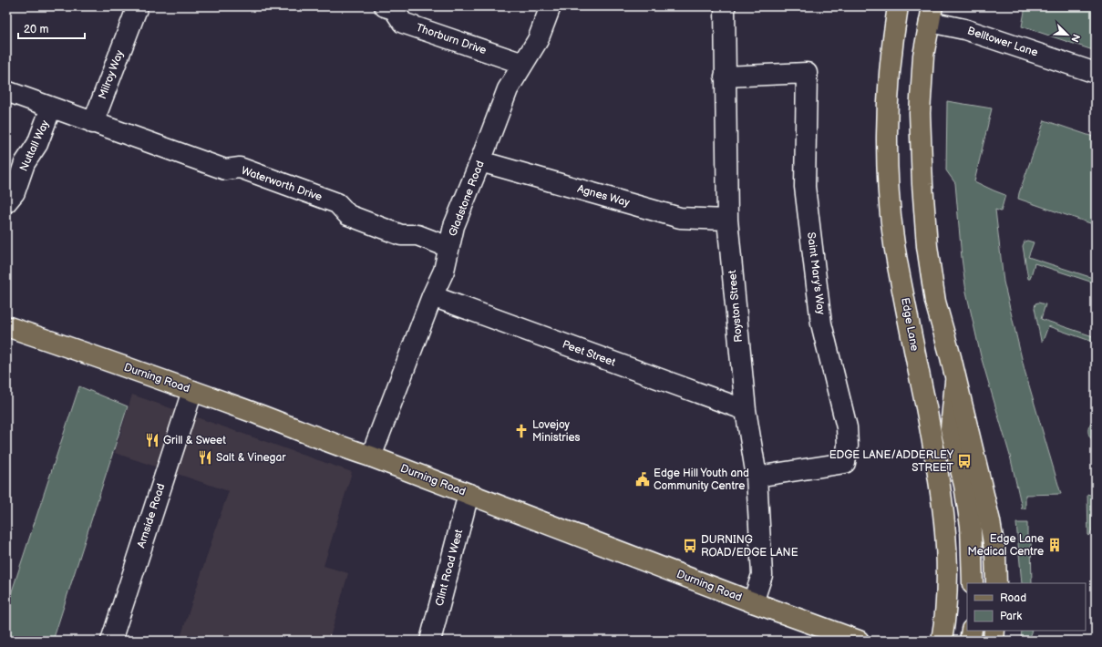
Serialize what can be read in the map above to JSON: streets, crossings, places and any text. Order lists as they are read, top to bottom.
{
  "streets": {
    "main road": ["Edge Lane", "Durning Road"],
    "street": [
      "Thorburn Drive",
      "Belltower Lane",
      "Milroy Way",
      "Nuttall Way",
      "Waterworth Drive",
      "Agnes Way",
      "Gladstone Road",
      "Saint Mary's Way",
      "Royston Street",
      "Peet Street",
      "Arnside Road",
      "Clint Road West"
    ]
  },
  "crossings": [
    ["Thorburn Drive", "Gladstone Road"],
    ["Milroy Way", "Waterworth Drive"],
    ["Nuttall Way", "Waterworth Drive"],
    ["Waterworth Drive", "Gladstone Road"],
    ["Agnes Way", "Gladstone Road"],
    ["Agnes Way", "Royston Street"],
    ["Gladstone Road", "Peet Street"],
    ["Gladstone Road", "Durning Road"],
    ["Saint Mary's Way", "Royston Street"],
    ["Royston Street", "Peet Street"],
    ["Royston Street", "Durning Road"],
    ["Durning Road", "Arnside Road"],
    ["Durning Road", "Clint Road West"]
  ],
  "places": {
    "church": ["Lovejoy Ministries"],
    "restaurant": ["Grill & Sweet", "Salt & Vinegar"],
    "bus stop": ["EDGE LANE/ADDERLEY STREET", "DURNING ROAD/EDGE LANE"],
    "public building": ["Edge Hill Youth and Community Centre"],
    "building": ["Edge Lane Medical Centre"]
  },
  "legend": ["Road", "Park"],
  "scale_bar": "20 m",
  "north": "bottom right"
}
